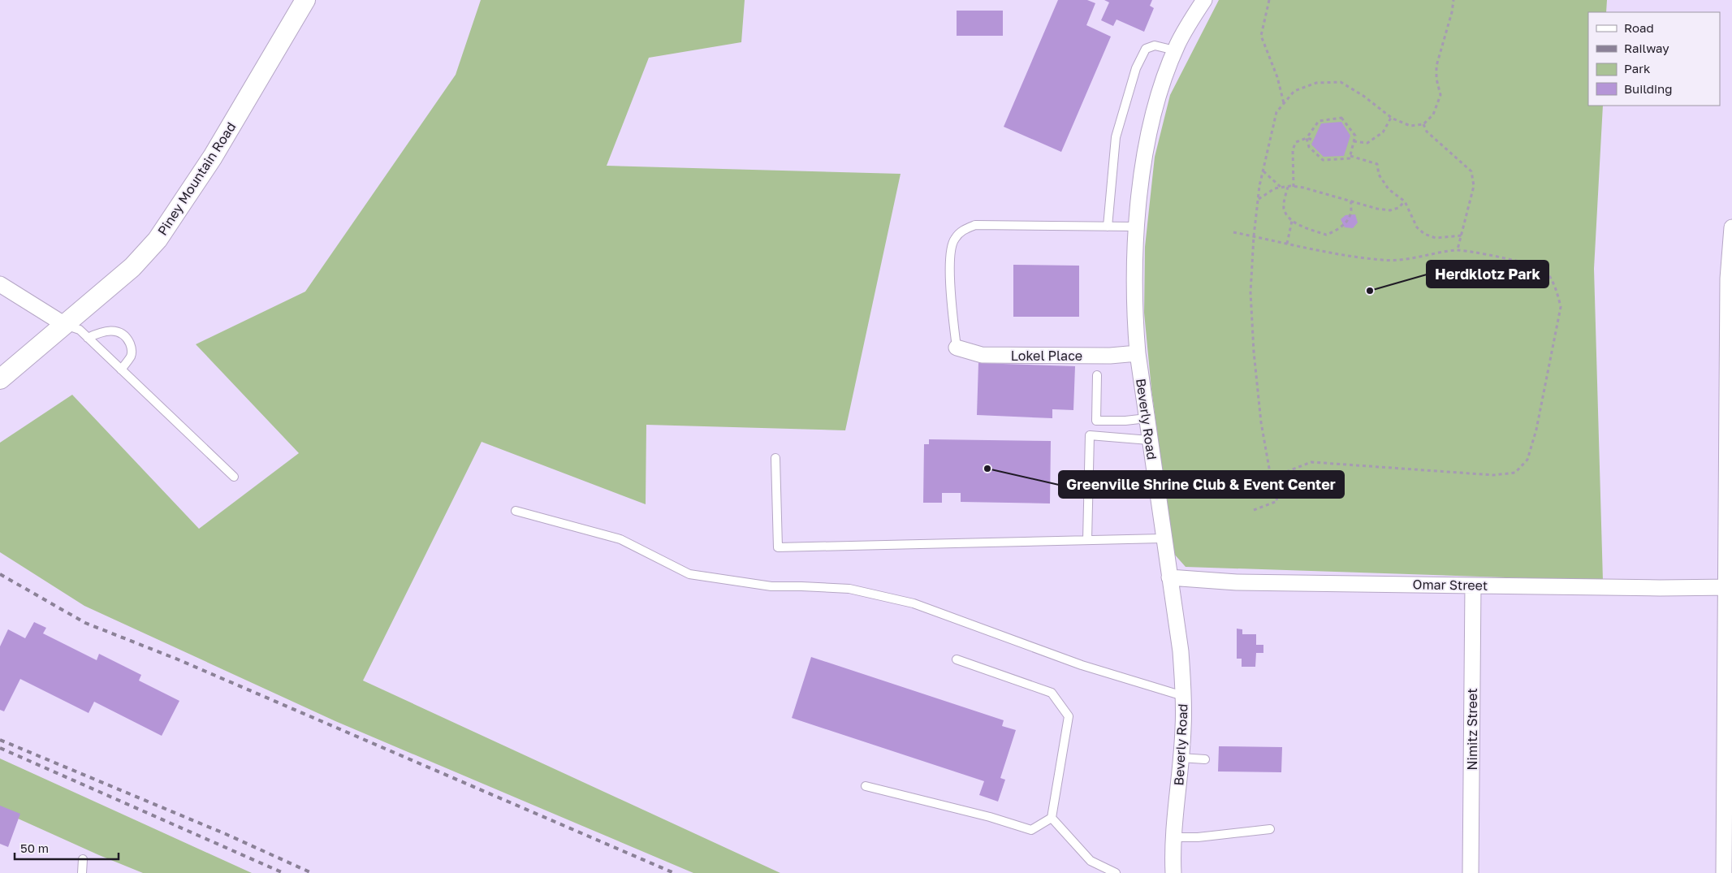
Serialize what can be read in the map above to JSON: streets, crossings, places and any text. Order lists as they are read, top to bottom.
{
  "streets": {
    "street": [
      "Piney Mountain Road",
      "Lokel Place",
      "Beverly Road",
      "Omar Street",
      "Nimitz Street"
    ]
  },
  "crossings": [
    ["Lokel Place", "Beverly Road"],
    ["Beverly Road", "Omar Street"],
    ["Omar Street", "Nimitz Street"]
  ],
  "places": ["Herdklotz Park", "Greenville Shrine Club & Event Center"],
  "legend": [
    "Road",
    "Railway",
    "Park",
    "Building"
  ],
  "scale_bar": "50 m"
}
